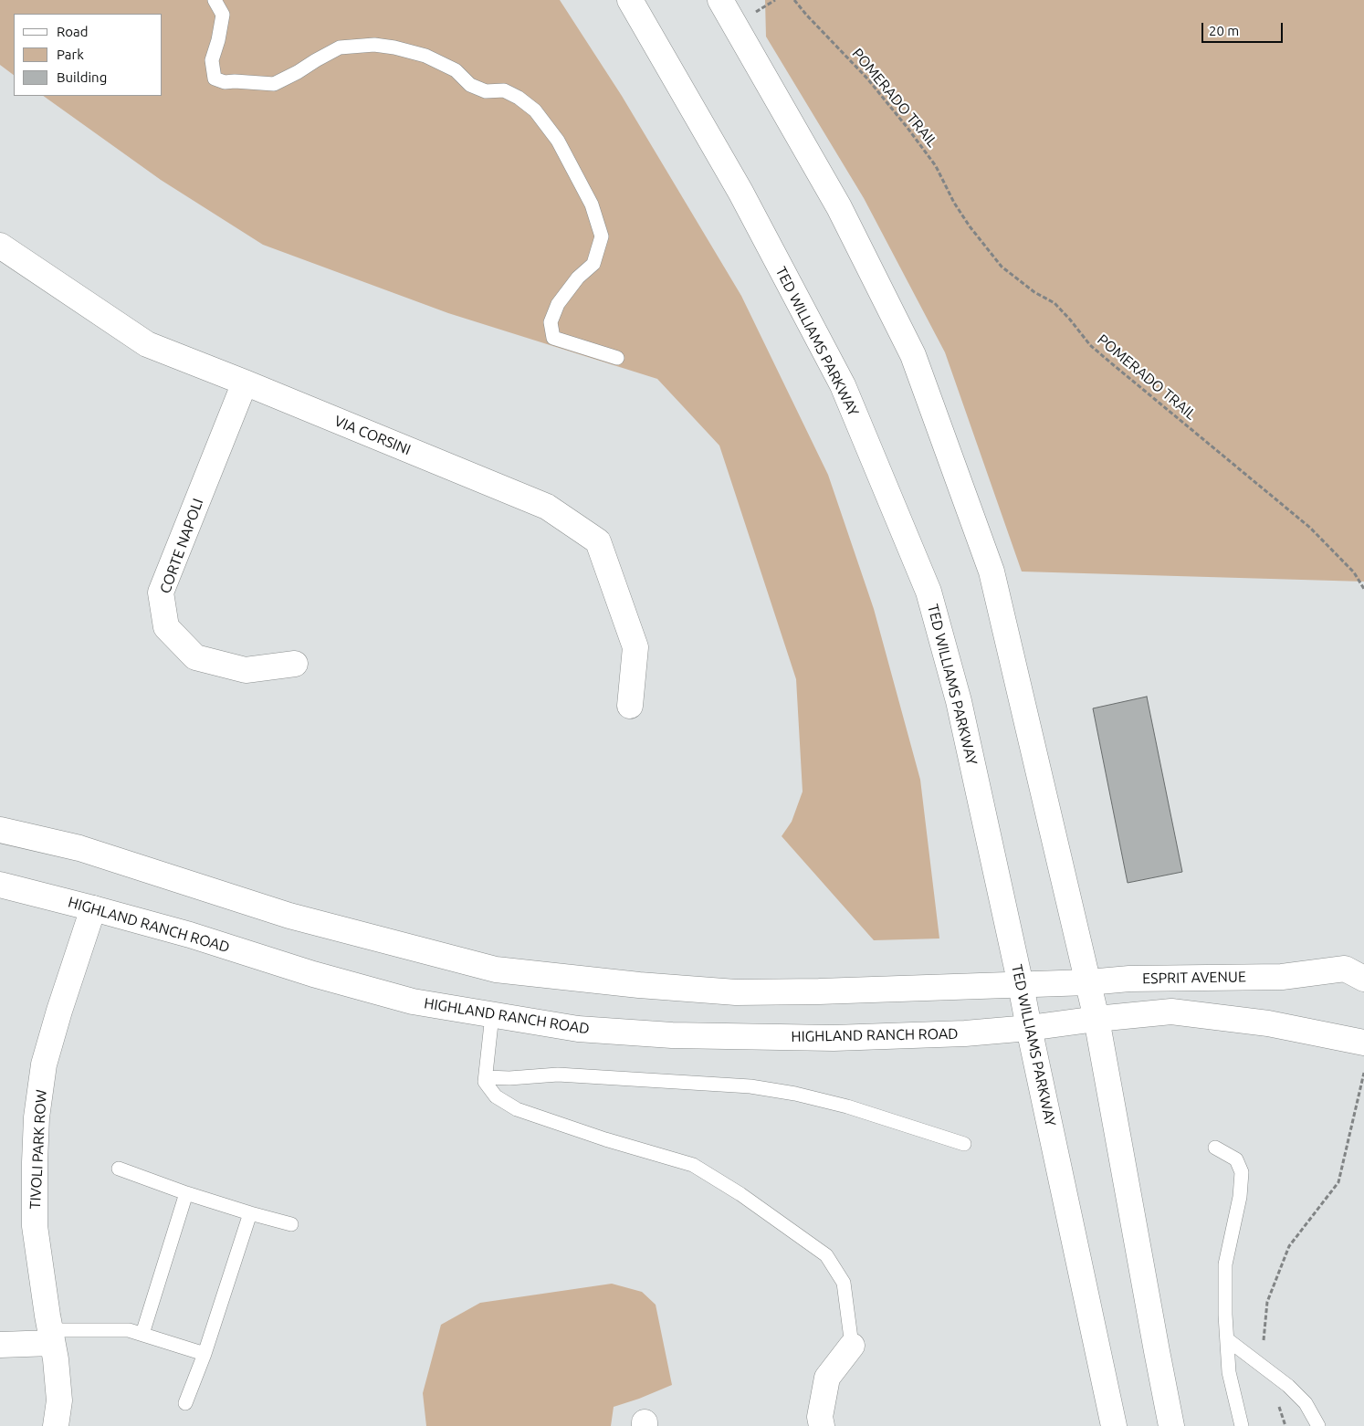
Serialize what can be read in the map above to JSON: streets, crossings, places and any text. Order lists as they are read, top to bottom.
{
  "streets": {
    "main road": [
      "TED WILLIAMS PARKWAY",
      "VIA CORSINI",
      "CORTE NAPOLI",
      "HIGHLAND RANCH ROAD",
      "ESPRIT AVENUE",
      "TIVOLI PARK ROW"
    ],
    "path": ["POMERADO TRAIL"]
  },
  "crossings": [
    ["TED WILLIAMS PARKWAY", "HIGHLAND RANCH ROAD"],
    ["TED WILLIAMS PARKWAY", "ESPRIT AVENUE"],
    ["VIA CORSINI", "CORTE NAPOLI"],
    ["HIGHLAND RANCH ROAD", "TIVOLI PARK ROW"]
  ],
  "legend": ["Road", "Park", "Building"],
  "scale_bar": "20 m"
}
